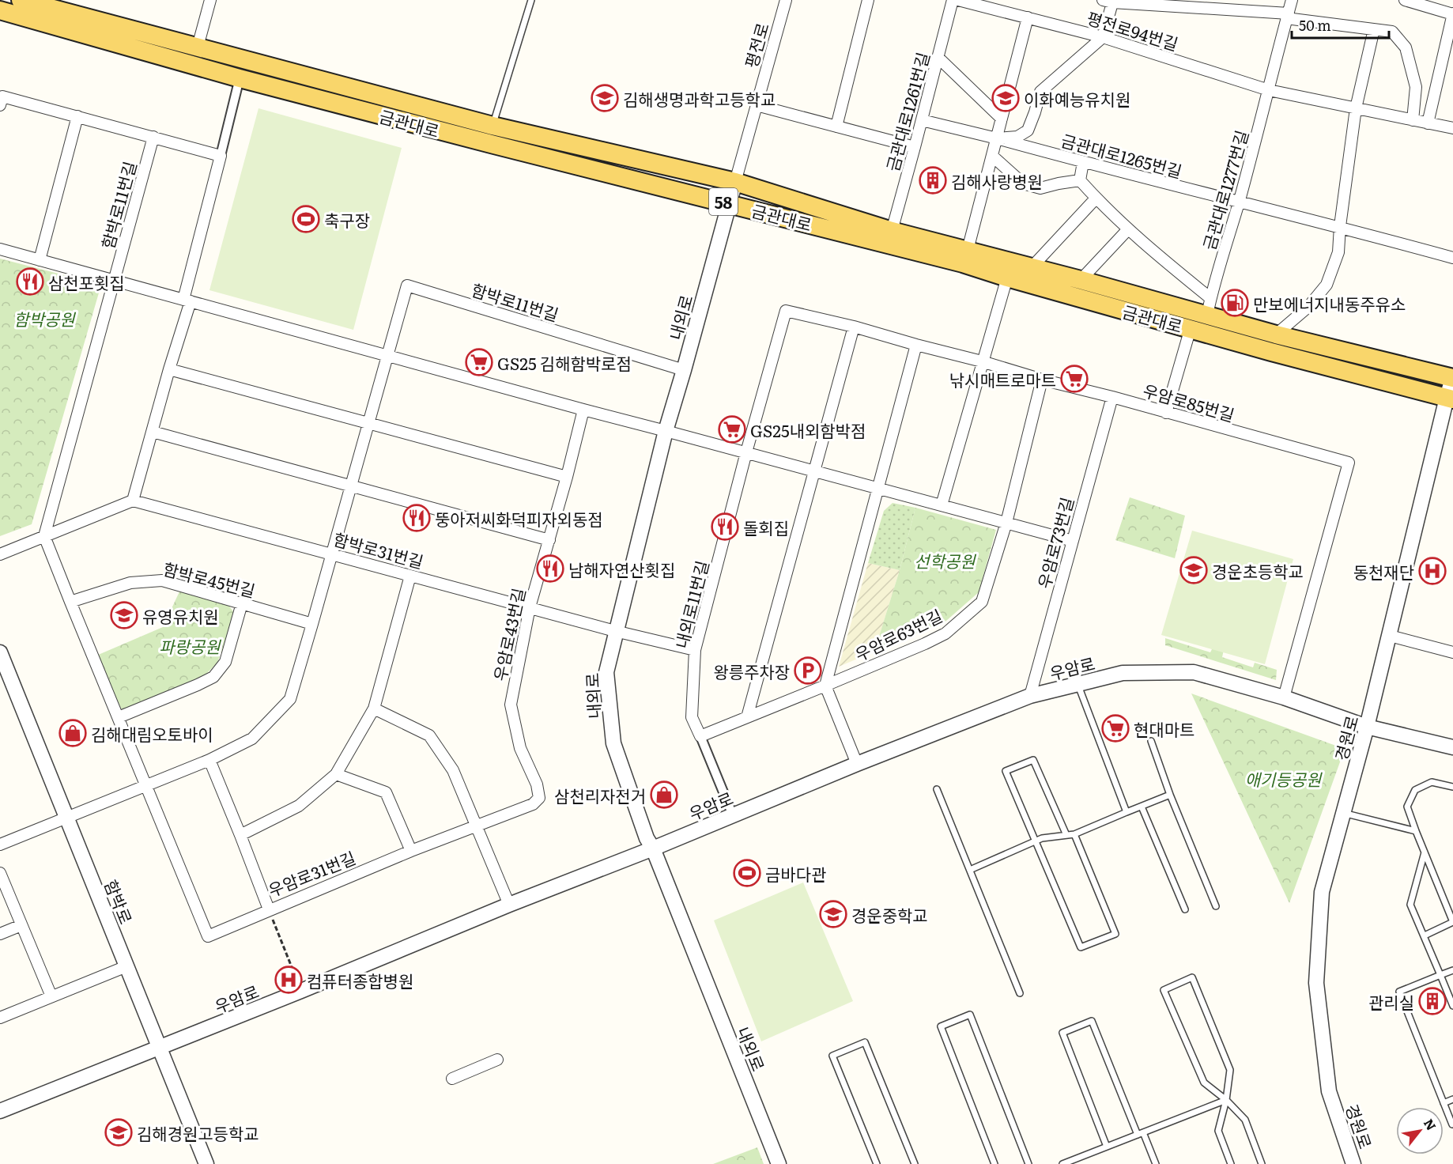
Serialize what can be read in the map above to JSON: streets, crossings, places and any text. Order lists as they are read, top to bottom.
{
  "streets": {
    "main road": ["금관대로", "58"],
    "street": [
      "평전로94번길",
      "평전로",
      "금관대로1261번길",
      "금관대로1265번길",
      "금관대로1277번길",
      "함박로11번길",
      "내외로",
      "우암로85번길",
      "우암로73번길",
      "함박로31번길",
      "함박로45번길",
      "내외로11번길",
      "우암로43번길",
      "우암로63번길",
      "우암로",
      "경원로",
      "우암로31번길",
      "함박로"
    ]
  },
  "crossings": [
    ["평전로94번길", "금관대로1277번길"],
    ["평전로", "금관대로"],
    ["평전로", "내외로"],
    ["금관대로1261번길", "금관대로"],
    ["금관대로1261번길", "금관대로1265번길"],
    ["금관대로", "금관대로1277번길"],
    ["금관대로", "내외로"],
    ["금관대로", "경원로"],
    ["금관대로1265번길", "금관대로1277번길"],
    ["함박로11번길", "내외로"],
    ["내외로", "함박로31번길"],
    ["내외로", "우암로"],
    ["우암로85번길", "우암로73번길"],
    ["우암로85번길", "내외로11번길"],
    ["우암로85번길", "우암로"],
    ["우암로73번길", "우암로"],
    ["함박로31번길", "내외로11번길"],
    ["함박로31번길", "우암로43번길"],
    ["내외로11번길", "우암로63번길"],
    ["내외로11번길", "우암로"],
    ["우암로43번길", "우암로31번길"],
    ["우암로", "경원로"],
    ["우암로", "함박로"]
  ],
  "parks": [
    "함박공원",
    "선학공원",
    "파랑공원",
    "애기등공원"
  ],
  "places": {
    "school or university": [
      "김해생명과학고등학교",
      "이화예능유치원",
      "경운초등학교",
      "유영유치원",
      "경운중학교",
      "김해경원고등학교"
    ],
    "building": ["김해사랑병원", "관리실"],
    "sports": ["축구장", "금바다관"],
    "restaurant": [
      "삼천포횟집",
      "뚱아저씨화덕피자외동점",
      "돌회집",
      "남해자연산횟집"
    ],
    "fuel station": ["만보에너지내동주유소"],
    "supermarket": [
      "GS25 김해함박로점",
      "낚시매트로마트",
      "GS25내외함박점",
      "현대마트"
    ],
    "hospital": ["동천재단", "컴퓨터종합병원"],
    "parking": ["왕릉주차장"],
    "shop": ["김해대림오토바이", "삼천리자전거"]
  },
  "scale_bar": "50 m",
  "north": "top right"
}
